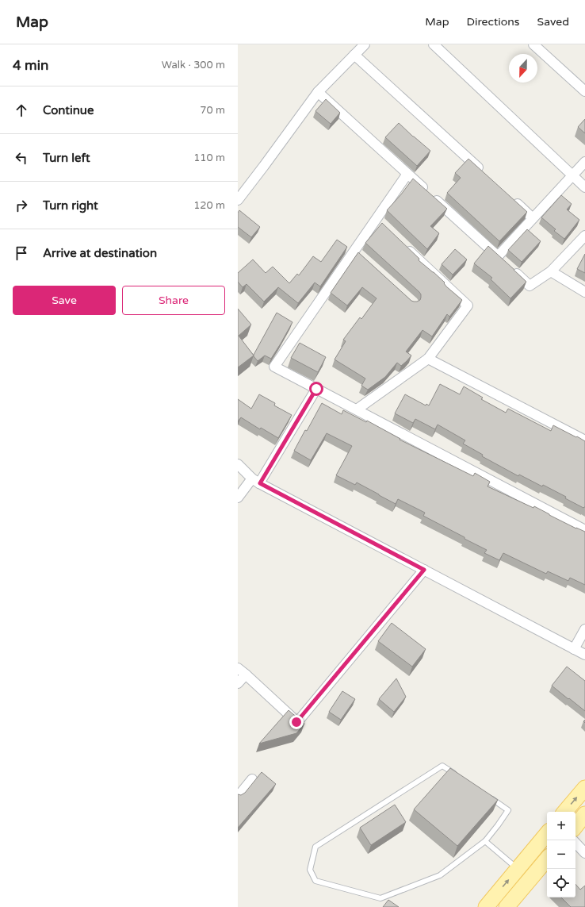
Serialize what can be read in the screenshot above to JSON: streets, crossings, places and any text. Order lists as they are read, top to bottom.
{
  "north": "bottom",
  "page": {
    "header": "Map",
    "nav": ["Map", "Directions", "Saved"],
    "heading": ["4 min", "Walk · 300 m"],
    "list": [
      ["Continue", "70 m"],
      ["Turn left", "110 m"],
      ["Turn right", "120 m"],
      "Arrive at destination"
    ],
    "buttons": ["Save", "Share"],
    "map_buttons": ["+", "−"]
  }
}
